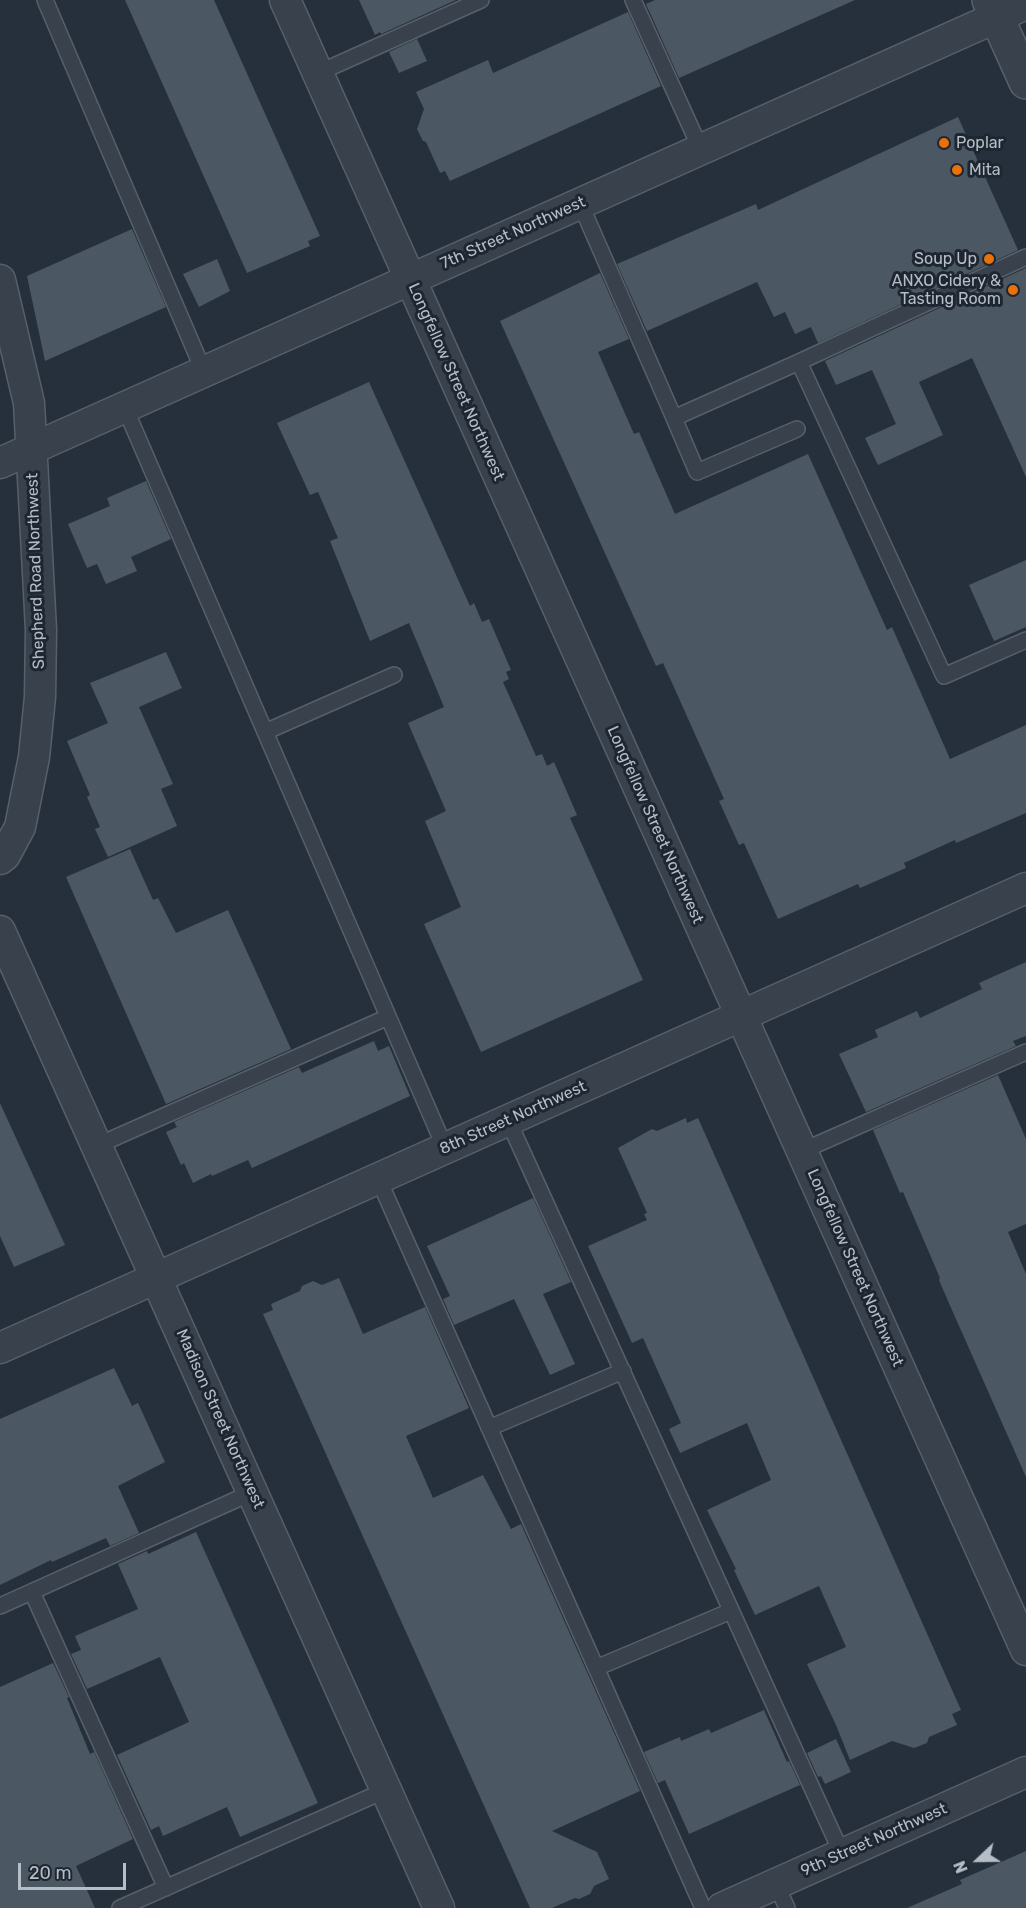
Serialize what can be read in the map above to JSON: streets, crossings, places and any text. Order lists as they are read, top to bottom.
{
  "streets": {
    "street": [
      "7th Street Northwest",
      "Longfellow Street Northwest",
      "Shepherd Road Northwest",
      "8th Street Northwest",
      "Madison Street Northwest",
      "9th Street Northwest"
    ]
  },
  "crossings": [
    ["7th Street Northwest", "Longfellow Street Northwest"],
    ["7th Street Northwest", "Shepherd Road Northwest"],
    ["Longfellow Street Northwest", "8th Street Northwest"],
    ["8th Street Northwest", "Madison Street Northwest"]
  ],
  "places": [
    "Poplar",
    "Mita",
    "Soup Up",
    "ANXO Cidery & Tasting Room"
  ],
  "scale_bar": "20 m",
  "north": "left"
}
